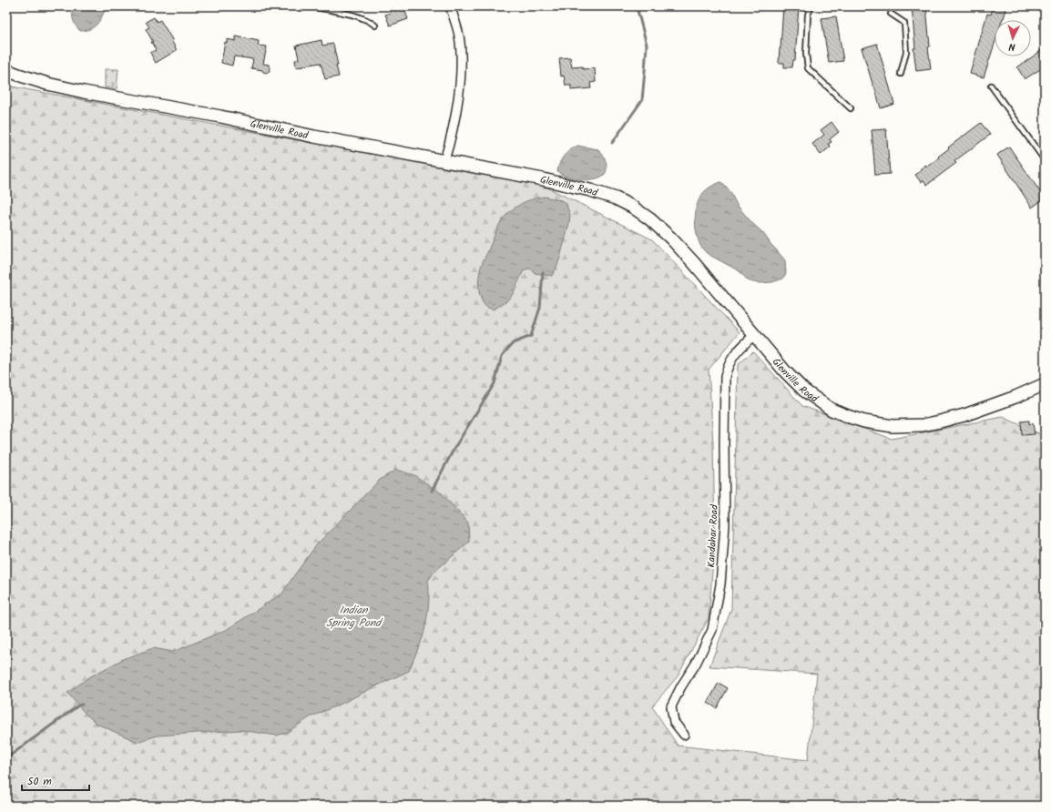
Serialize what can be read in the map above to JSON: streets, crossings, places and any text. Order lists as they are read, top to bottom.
{
  "streets": {
    "main road": ["Glenville Road"],
    "street": ["Kandahar Road"]
  },
  "crossings": [
    ["Glenville Road", "Kandahar Road"]
  ],
  "water": ["Indian Spring Pond"],
  "scale_bar": "50 m",
  "north": "bottom"
}
